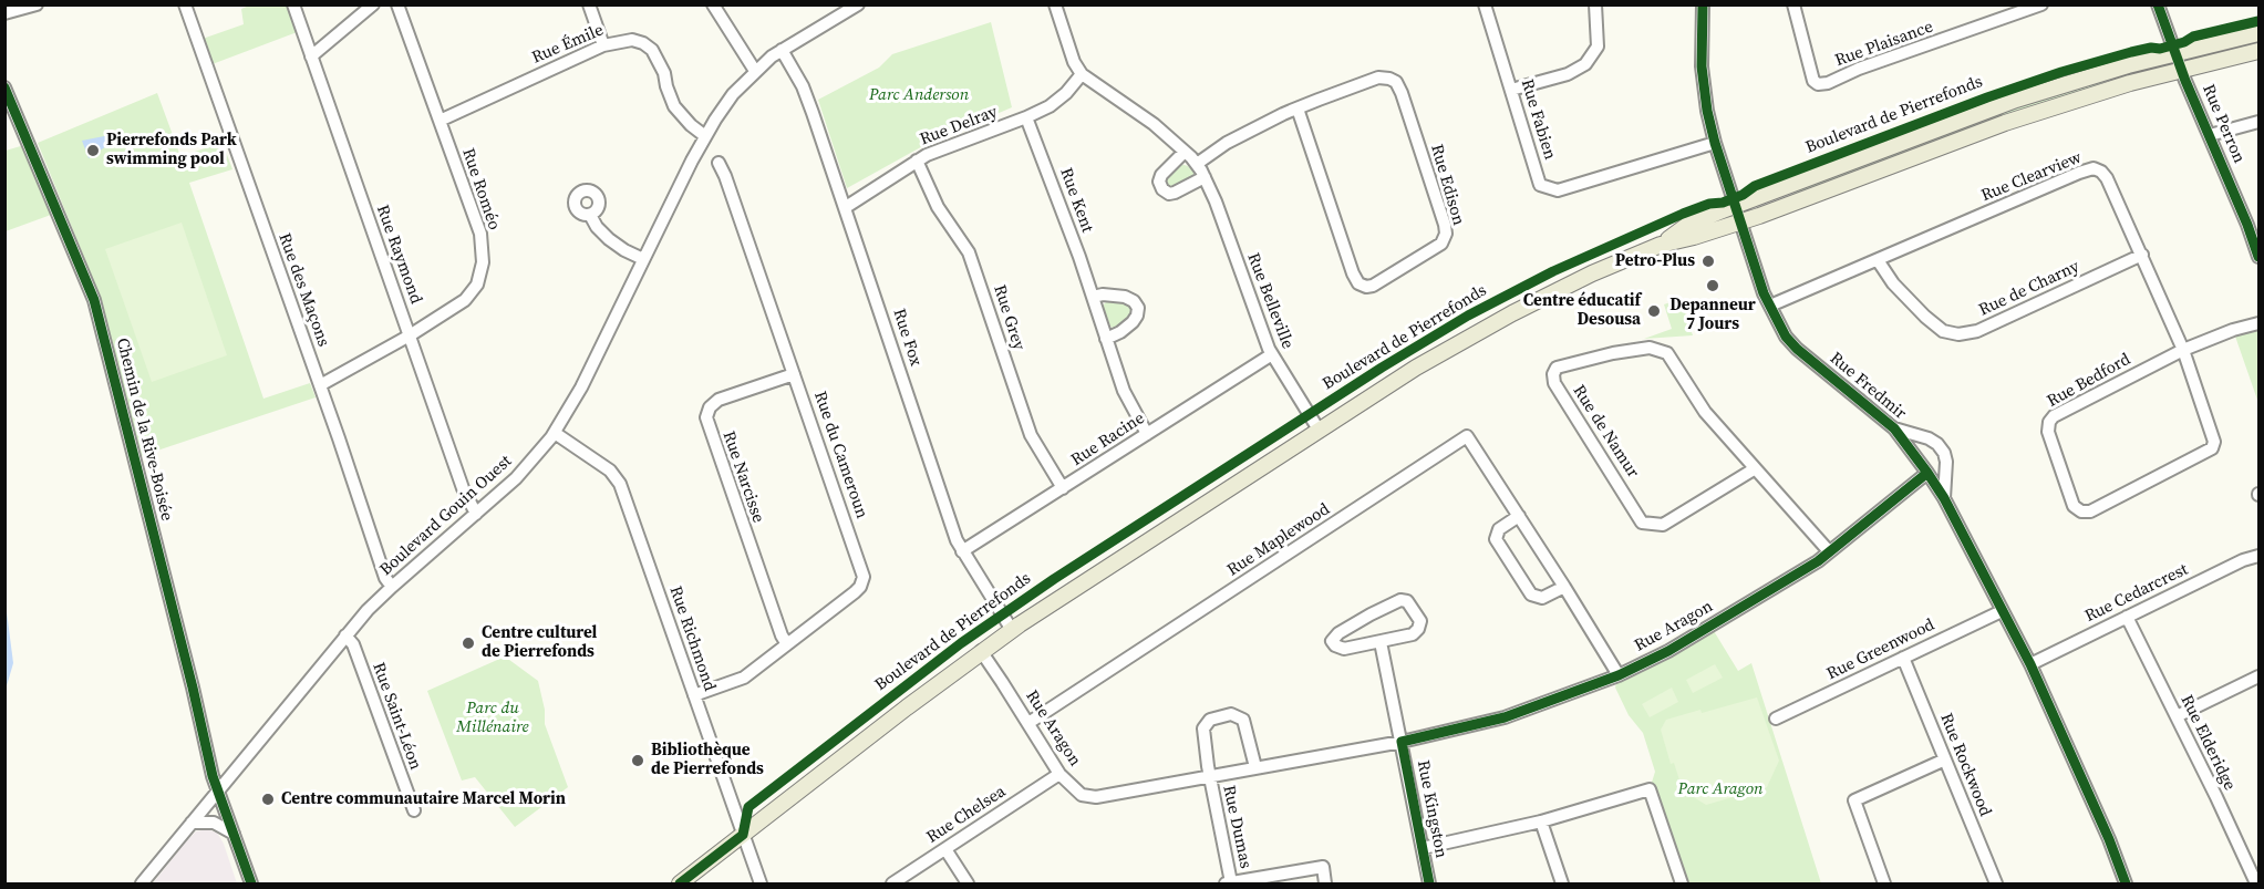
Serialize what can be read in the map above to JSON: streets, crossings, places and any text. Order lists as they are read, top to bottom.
{
  "streets": {
    "main road": ["Boulevard de Pierrefonds"],
    "street": [
      "Rue Émile",
      "Rue Plaisance",
      "Rue Fabien",
      "Rue Perron",
      "Rue Delray",
      "Rue Clearview",
      "Rue Edison",
      "Rue Roméo",
      "Rue Kent",
      "Rue Raymond",
      "Rue de Charny",
      "Rue des Maçons",
      "Rue Belleville",
      "Rue Grey",
      "Rue Fox",
      "Rue Bedford",
      "Rue Fredmir",
      "Chemin de la Rive-Boisée",
      "Rue de Namur",
      "Rue Racine",
      "Rue du Cameroun",
      "Rue Narcisse",
      "Boulevard Gouin Ouest",
      "Rue Maplewood",
      "Rue Cedarcrest",
      "Rue Aragon",
      "Rue Richmond",
      "Rue Greenwood",
      "Rue Saint-Léon",
      "Rue Elderidge",
      "Rue Rockwood",
      "Rue Kingston",
      "Rue Chelsea",
      "Rue Dumas"
    ]
  },
  "crossings": [
    ["Rue Émile", "Rue Roméo"],
    ["Rue Émile", "Boulevard Gouin Ouest"],
    ["Boulevard de Pierrefonds", "Rue Perron"],
    ["Boulevard de Pierrefonds", "Rue Belleville"],
    ["Boulevard de Pierrefonds", "Rue Fox"],
    ["Boulevard de Pierrefonds", "Rue Fredmir"],
    ["Boulevard de Pierrefonds", "Rue Aragon"],
    ["Boulevard de Pierrefonds", "Rue Richmond"],
    ["Rue Fabien", "Rue Fredmir"],
    ["Rue Delray", "Rue Kent"],
    ["Rue Delray", "Rue Belleville"],
    ["Rue Delray", "Rue Grey"],
    ["Rue Delray", "Rue Fox"],
    ["Rue Clearview", "Rue de Charny"],
    ["Rue Clearview", "Rue Bedford"],
    ["Rue Clearview", "Rue Fredmir"],
    ["Rue Edison", "Rue Belleville"],
    ["Rue Roméo", "Rue Raymond"],
    ["Rue Roméo", "Rue des Maçons"],
    ["Rue Kent", "Rue Racine"],
    ["Rue Raymond", "Boulevard Gouin Ouest"],
    ["Rue des Maçons", "Boulevard Gouin Ouest"],
    ["Rue Belleville", "Rue Racine"],
    ["Rue Grey", "Rue Racine"],
    ["Rue Fox", "Rue Racine"],
    ["Rue Fox", "Boulevard Gouin Ouest"],
    ["Rue Fredmir", "Rue Cedarcrest"],
    ["Rue Fredmir", "Rue Aragon"],
    ["Rue Fredmir", "Rue Greenwood"],
    ["Chemin de la Rive-Boisée", "Boulevard Gouin Ouest"],
    ["Rue de Namur", "Rue Aragon"],
    ["Rue du Cameroun", "Rue Narcisse"],
    ["Rue du Cameroun", "Rue Richmond"],
    ["Boulevard Gouin Ouest", "Rue Richmond"],
    ["Boulevard Gouin Ouest", "Rue Saint-Léon"],
    ["Rue Maplewood", "Rue Aragon"],
    ["Rue Cedarcrest", "Rue Elderidge"],
    ["Rue Aragon", "Rue Kingston"],
    ["Rue Aragon", "Rue Chelsea"],
    ["Rue Aragon", "Rue Dumas"],
    ["Rue Greenwood", "Rue Rockwood"]
  ],
  "parks": ["Parc Anderson", "Parc du Millénaire", "Parc Aragon"],
  "places": [
    "Pierrefonds Park swimming pool",
    "Petro-Plus",
    "Depanneur 7 Jours",
    "Centre éducatif Desousa",
    "Centre culturel de Pierrefonds",
    "Bibliothèque de Pierrefonds",
    "Centre communautaire Marcel Morin"
  ]
}
